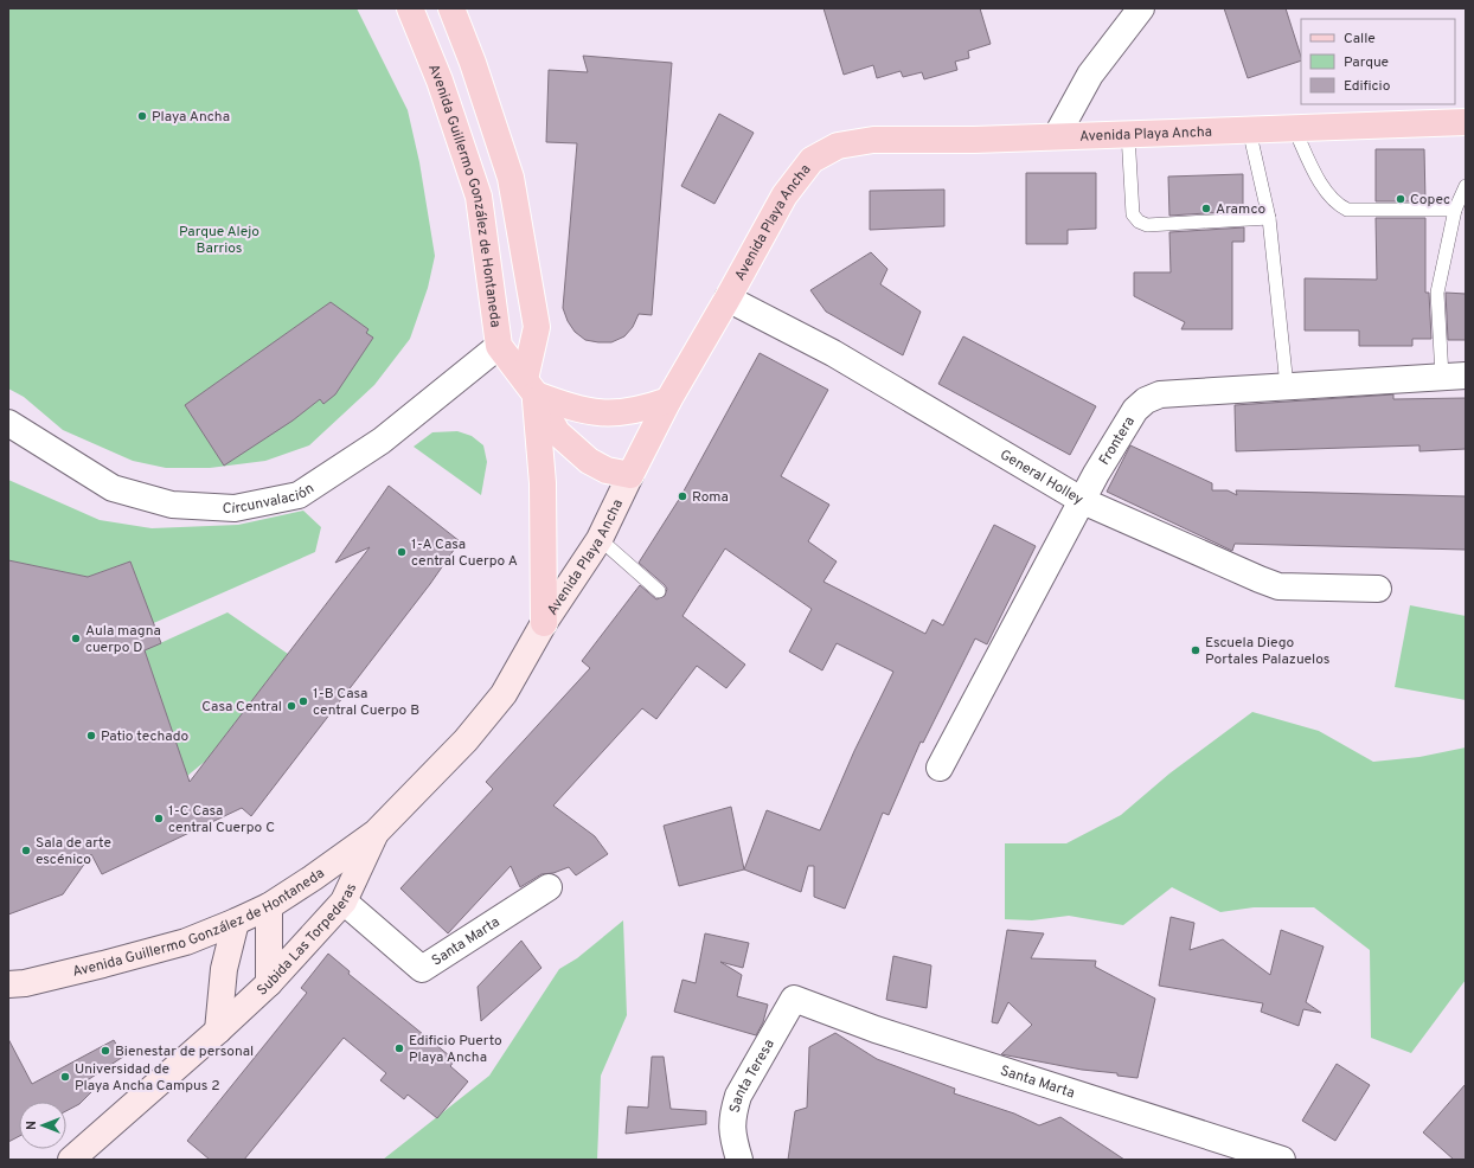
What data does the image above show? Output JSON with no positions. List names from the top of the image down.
{
  "streets": {
    "main road": ["Avenida Playa Ancha", "Avenida Guillermo González de Hontaneda", "Subida Las Torpederas"],
    "street": [
      "Frontera",
      "General Holley",
      "Circunvalación",
      "Santa Marta",
      "Santa Teresa"
    ]
  },
  "crossings": [
    ["Avenida Playa Ancha", "Avenida Guillermo González de Hontaneda"],
    ["Avenida Playa Ancha", "General Holley"],
    ["Avenida Playa Ancha", "Subida Las Torpederas"],
    ["Avenida Guillermo González de Hontaneda", "Circunvalación"],
    ["Avenida Guillermo González de Hontaneda", "Subida Las Torpederas"],
    ["Frontera", "General Holley"],
    ["Subida Las Torpederas", "Santa Marta"],
    ["Santa Marta", "Santa Teresa"]
  ],
  "parks": ["Parque Alejo Barrios"],
  "places": [
    "Playa Ancha",
    "Copec",
    "Aramco",
    "Roma",
    "1-A Casa central Cuerpo A",
    "Aula magna cuerpo D",
    "Escuela Diego Portales Palazuelos",
    "1-B Casa central Cuerpo B",
    "Casa Central",
    "Patio techado",
    "1-C Casa central Cuerpo C",
    "Sala de arte escénico",
    "Edificio Puerto Playa Ancha",
    "Bienestar de personal",
    "Universidad de Playa Ancha Campus 2"
  ],
  "legend": ["Calle", "Parque", "Edificio"],
  "north": "left"
}
